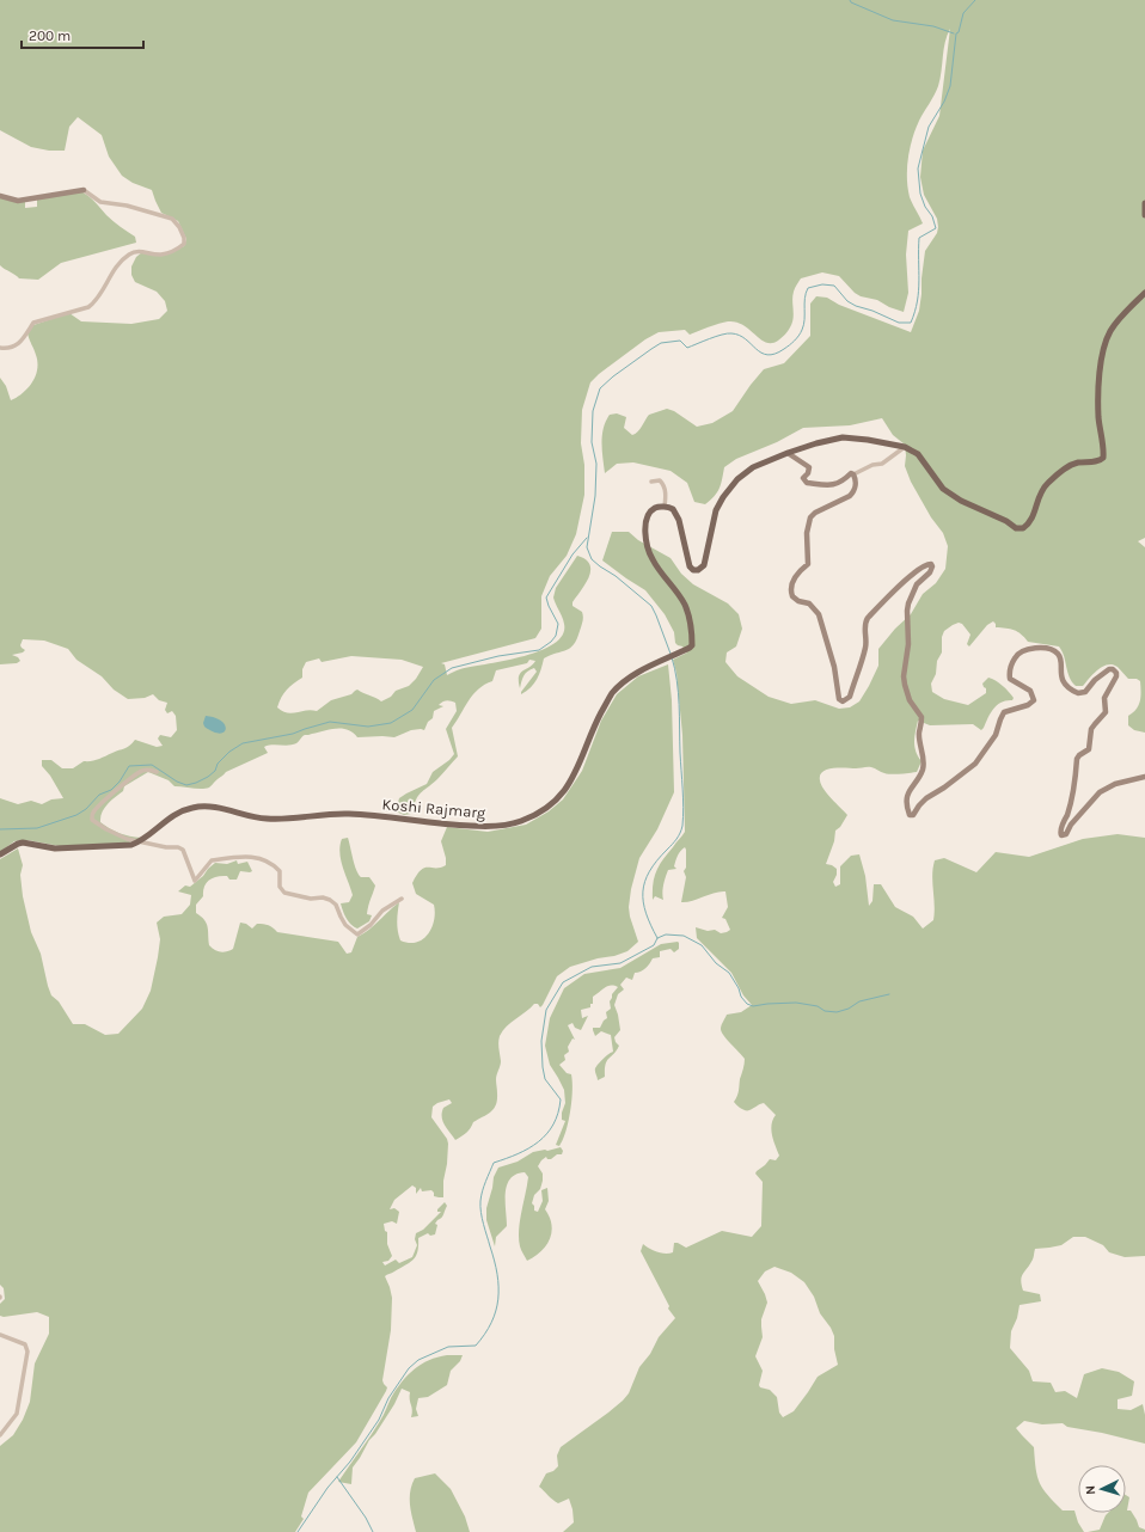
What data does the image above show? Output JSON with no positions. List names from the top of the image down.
{
  "streets": {
    "main road": ["Koshi Rajmarg"]
  },
  "scale_bar": "200 m",
  "north": "left"
}
